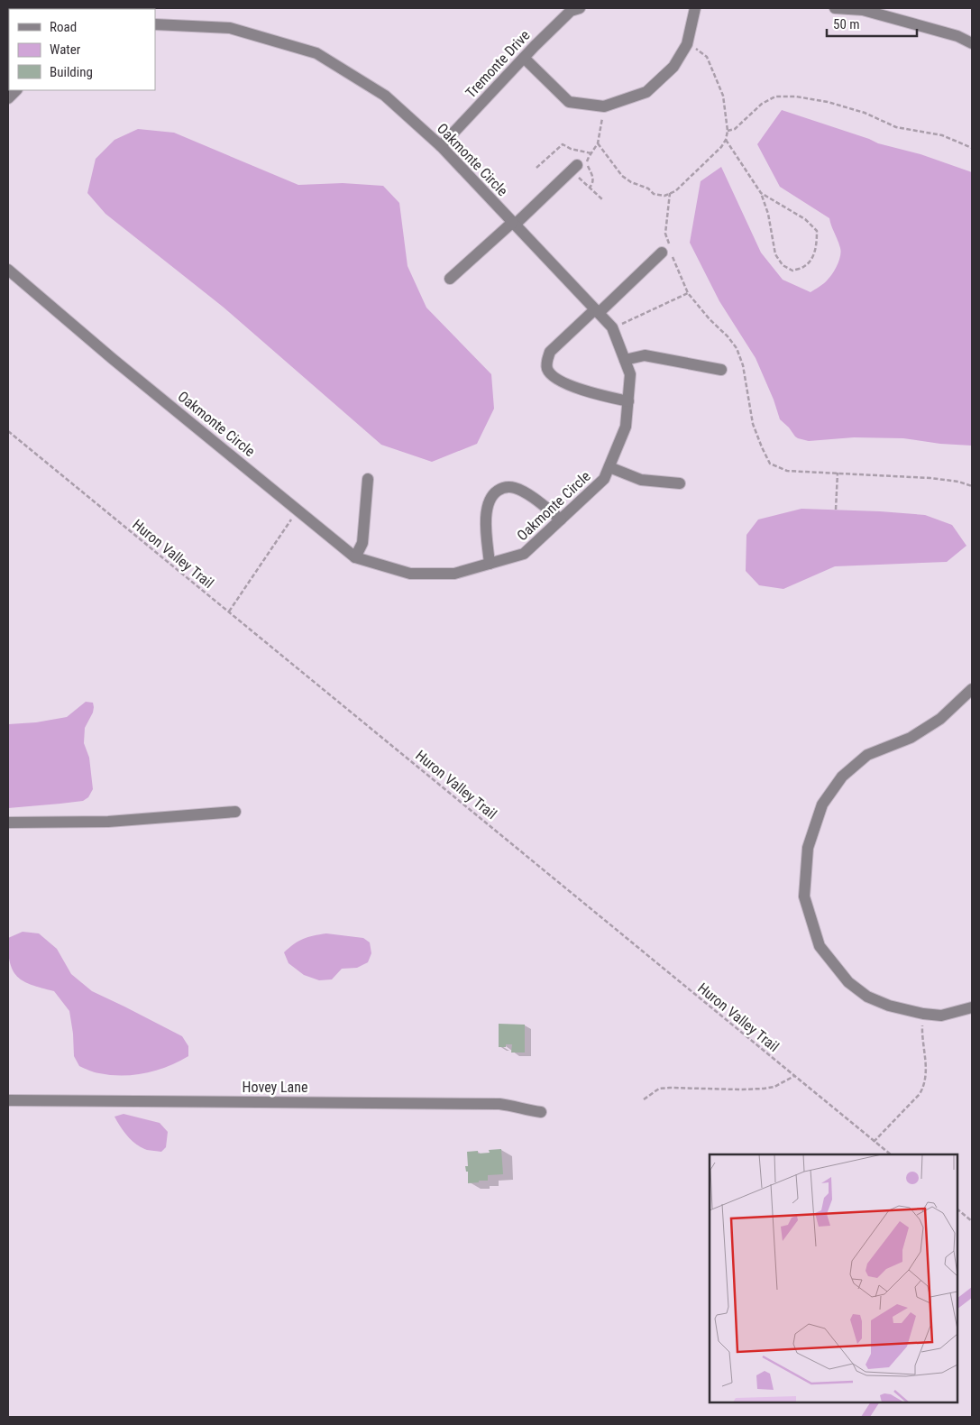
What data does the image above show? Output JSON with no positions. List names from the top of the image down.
{
  "streets": {
    "street": ["Tremonte Drive", "Oakmonte Circle", "Hovey Lane"],
    "path": ["Huron Valley Trail"]
  },
  "crossings": [
    ["Tremonte Drive", "Oakmonte Circle"]
  ],
  "legend": ["Road", "Water", "Building"],
  "scale_bar": "50 m"
}
